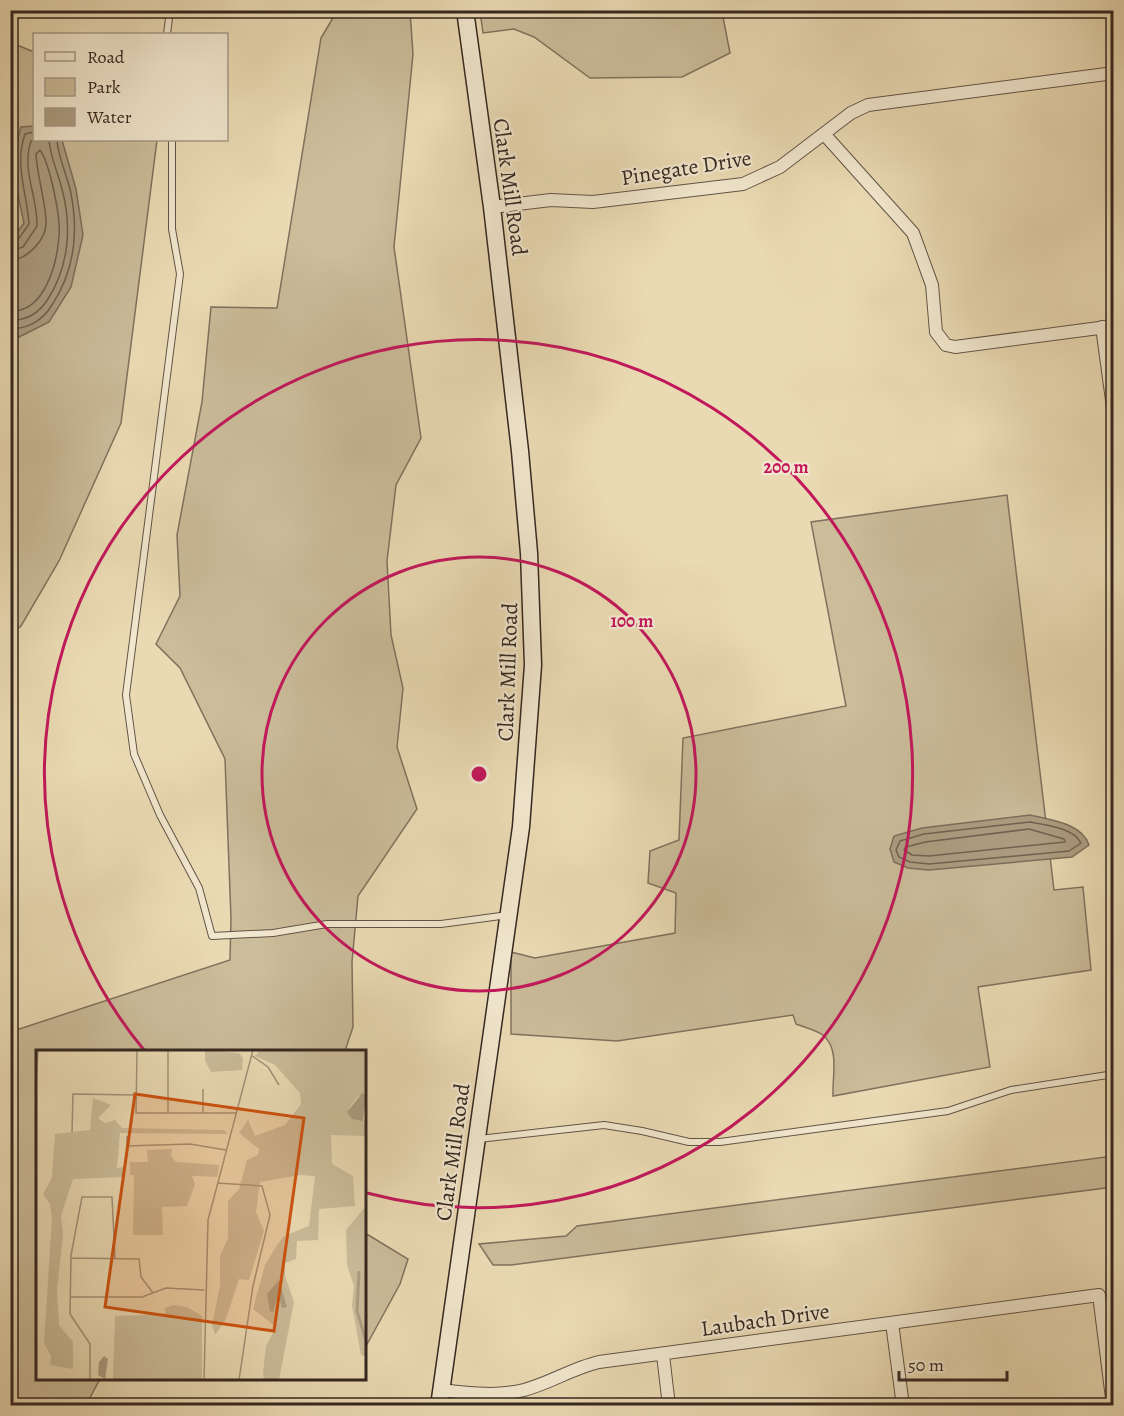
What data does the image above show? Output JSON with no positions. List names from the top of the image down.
{
  "streets": {
    "street": ["Pinegate Drive", "Clark Mill Road", "Laubach Drive"]
  },
  "crossings": [
    ["Pinegate Drive", "Clark Mill Road"],
    ["Clark Mill Road", "Laubach Drive"]
  ],
  "legend": ["Road", "Park", "Water"],
  "scale_bar": "50 m",
  "rings": ["200 m", "100 m"]
}
